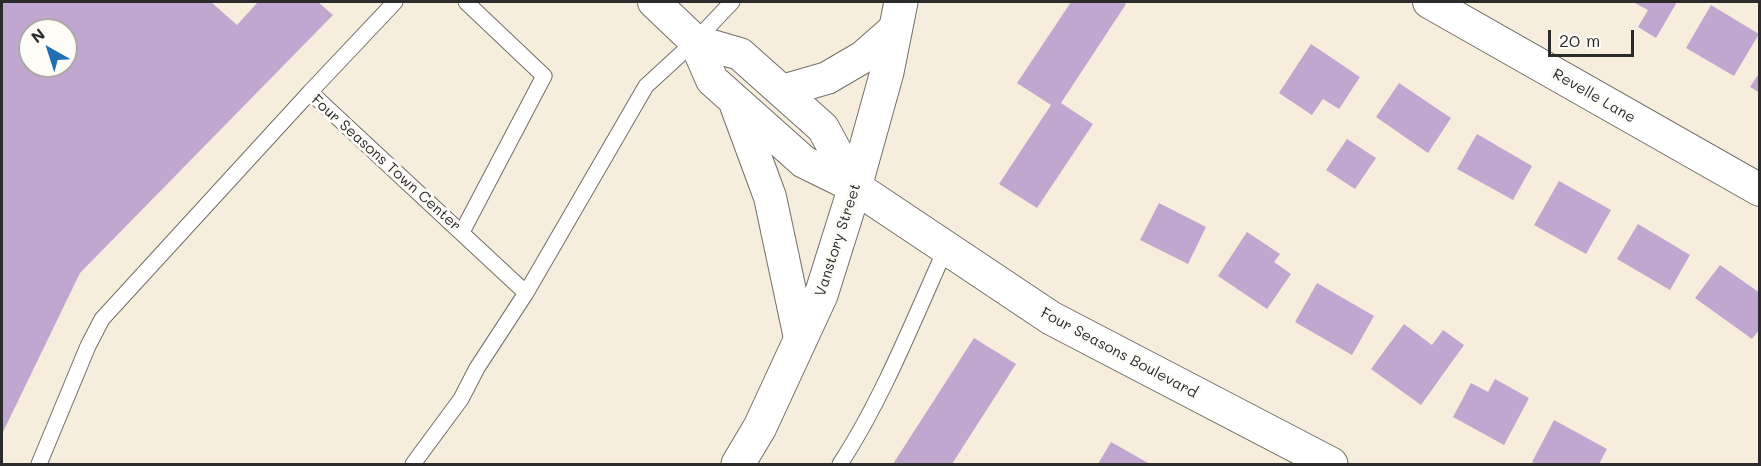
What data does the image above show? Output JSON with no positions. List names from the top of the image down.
{
  "streets": {
    "street": ["Revelle Lane", "Vanstory Street", "Four Seasons Boulevard"],
    "lane": ["Four Seasons Town Center"]
  },
  "crossings": [
    ["Vanstory Street", "Four Seasons Boulevard"]
  ],
  "scale_bar": "20 m",
  "north": "top left"
}
